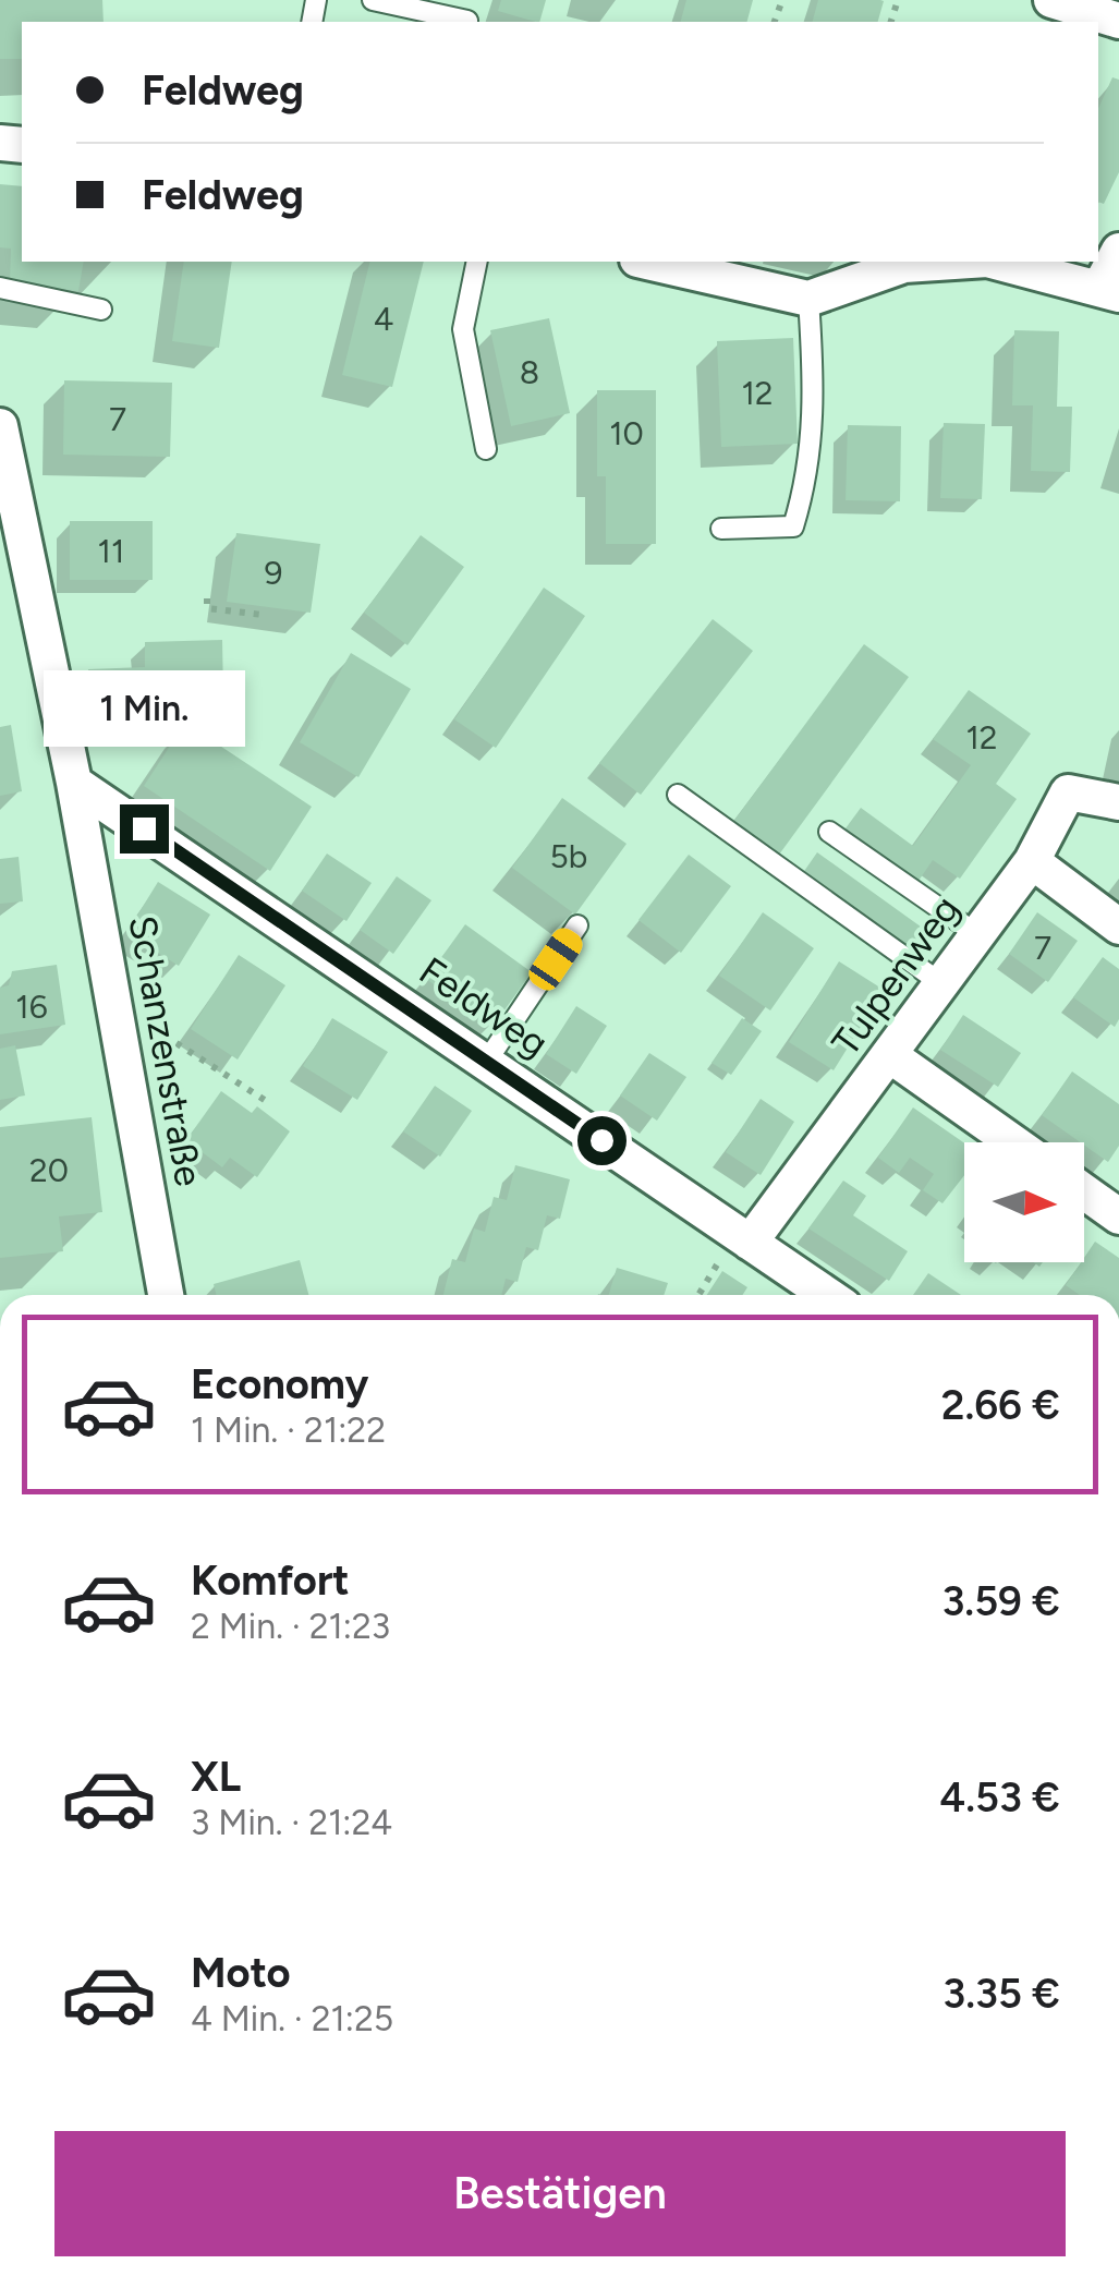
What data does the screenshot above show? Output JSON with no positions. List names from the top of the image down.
{
  "streets": {
    "street": ["Tulpenweg", "Feldweg", "Schanzenstraße"]
  },
  "crossings": [
    ["Tulpenweg", "Feldweg"],
    ["Feldweg", "Schanzenstraße"]
  ],
  "house_numbers": [
    "4",
    "8",
    "12",
    "7",
    "10",
    "11",
    "9",
    "12",
    "5b",
    "7",
    "16",
    "20"
  ],
  "north": "right",
  "page": {
    "banner": ["Feldweg", "Feldweg"],
    "bubble": "1 Min.",
    "list": [
      {
        "name": "Economy",
        "note": "1 Min. · 21:22",
        "value": "2.66 €"
      },
      {
        "name": "Komfort",
        "note": "2 Min. · 21:23",
        "value": "3.59 €"
      },
      {
        "name": "XL",
        "note": "3 Min. · 21:24",
        "value": "4.53 €"
      },
      {
        "name": "Moto",
        "note": "4 Min. · 21:25",
        "value": "3.35 €"
      }
    ],
    "buttons": "Bestätigen"
  }
}
